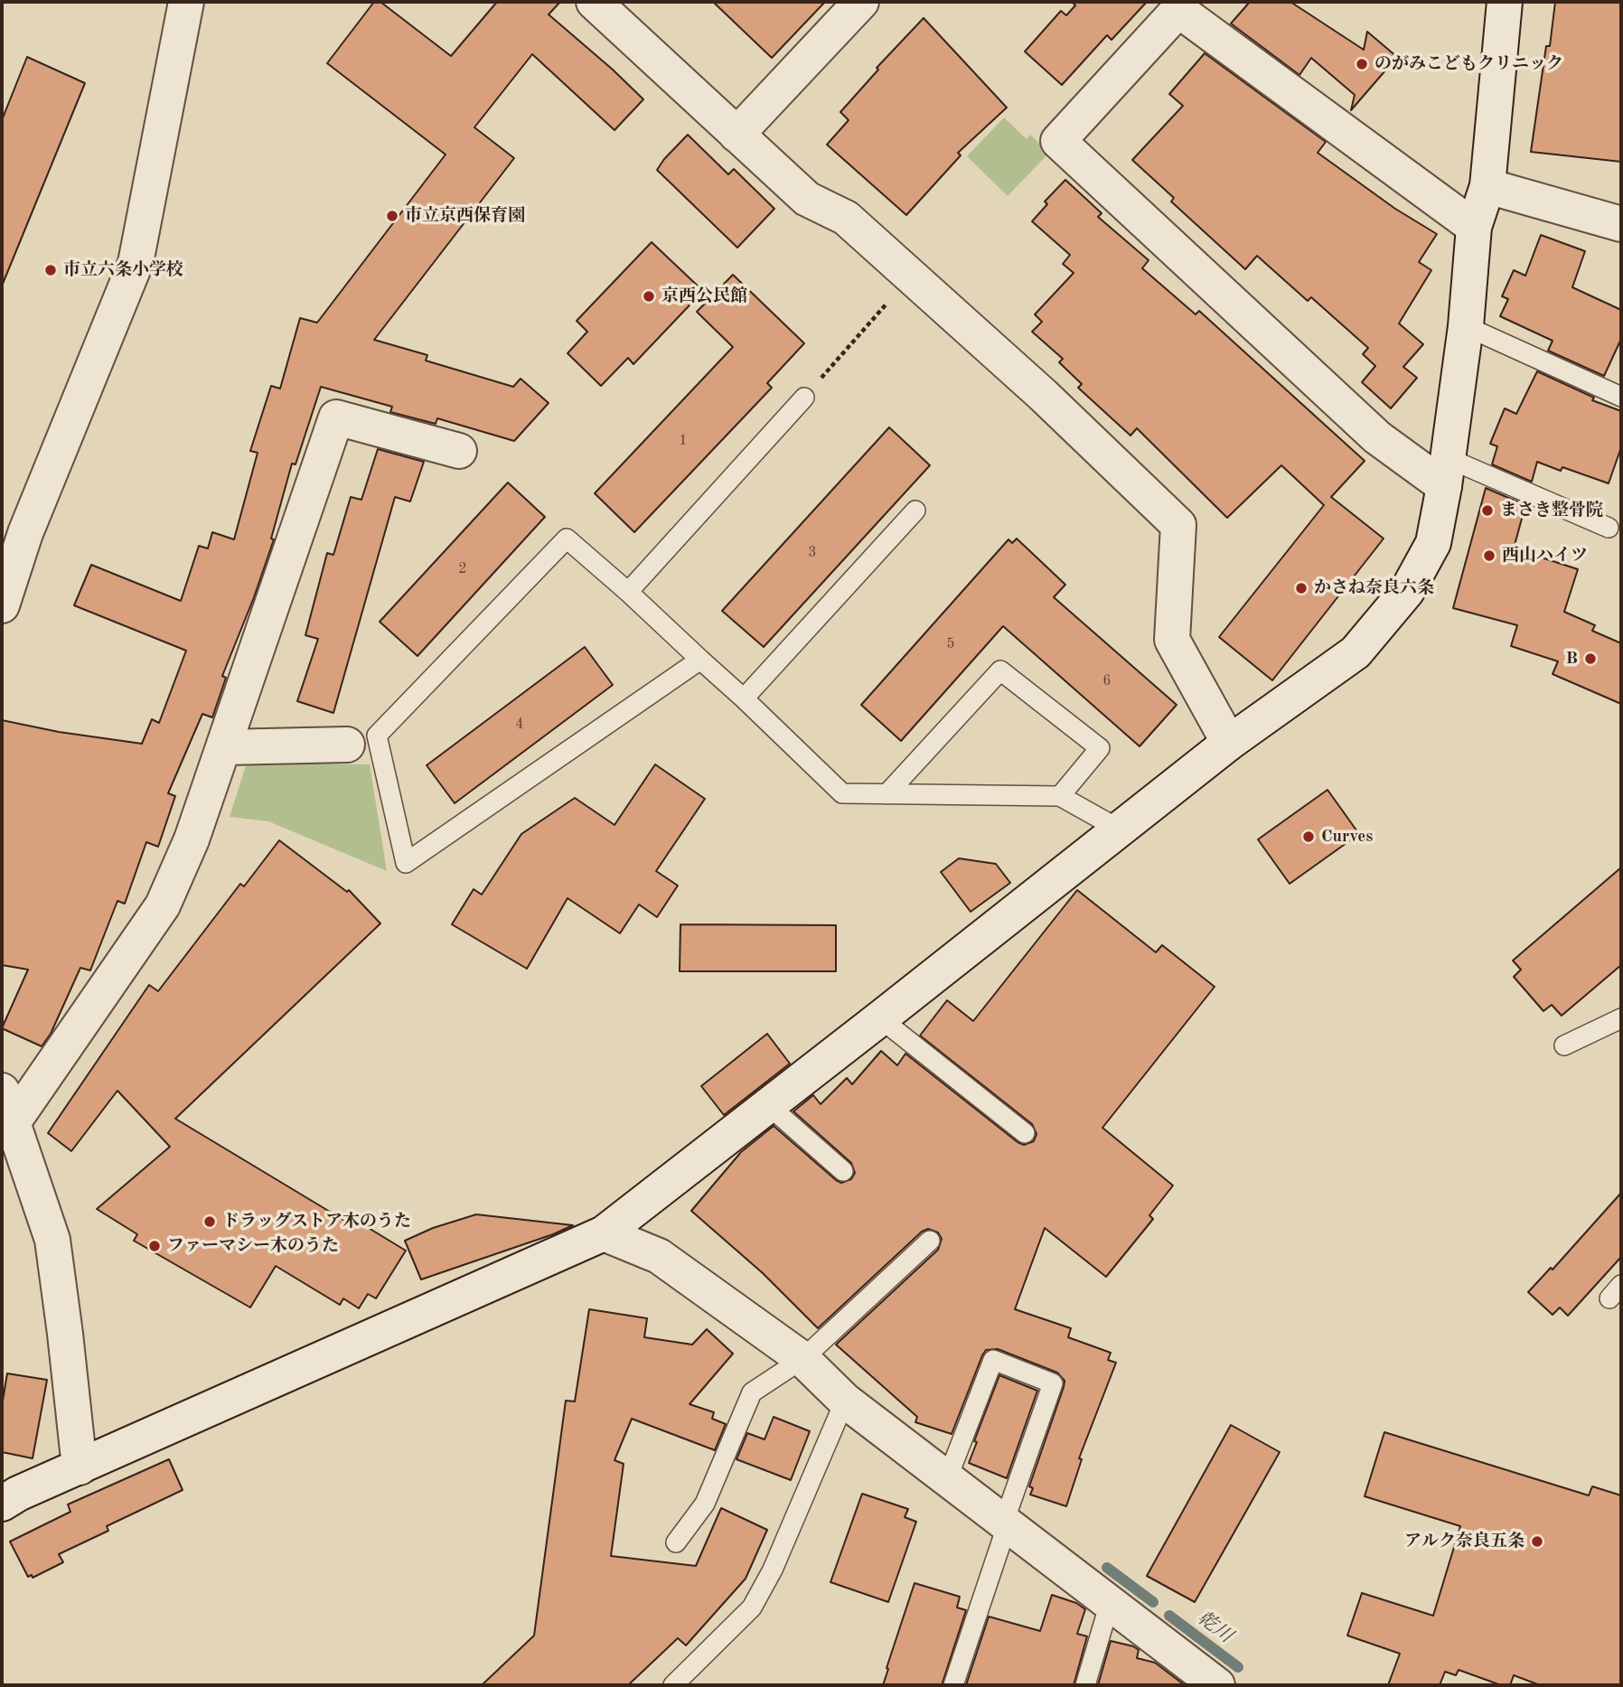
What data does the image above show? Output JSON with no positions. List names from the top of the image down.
{
  "water": ["乾川"],
  "places": [
    "のがみこどもクリニック",
    "市立京西保育園",
    "市立六条小学校",
    "京西公民館",
    "まさき整骨院",
    "西山ハイツ",
    "かさね奈良六条",
    "B",
    "Curves",
    "ドラッグストア木のうた",
    "ファーマシー木のうた",
    "アルク奈良五条"
  ],
  "house_numbers": [
    "1",
    "3",
    "2",
    "5",
    "6",
    "4"
  ]
}
